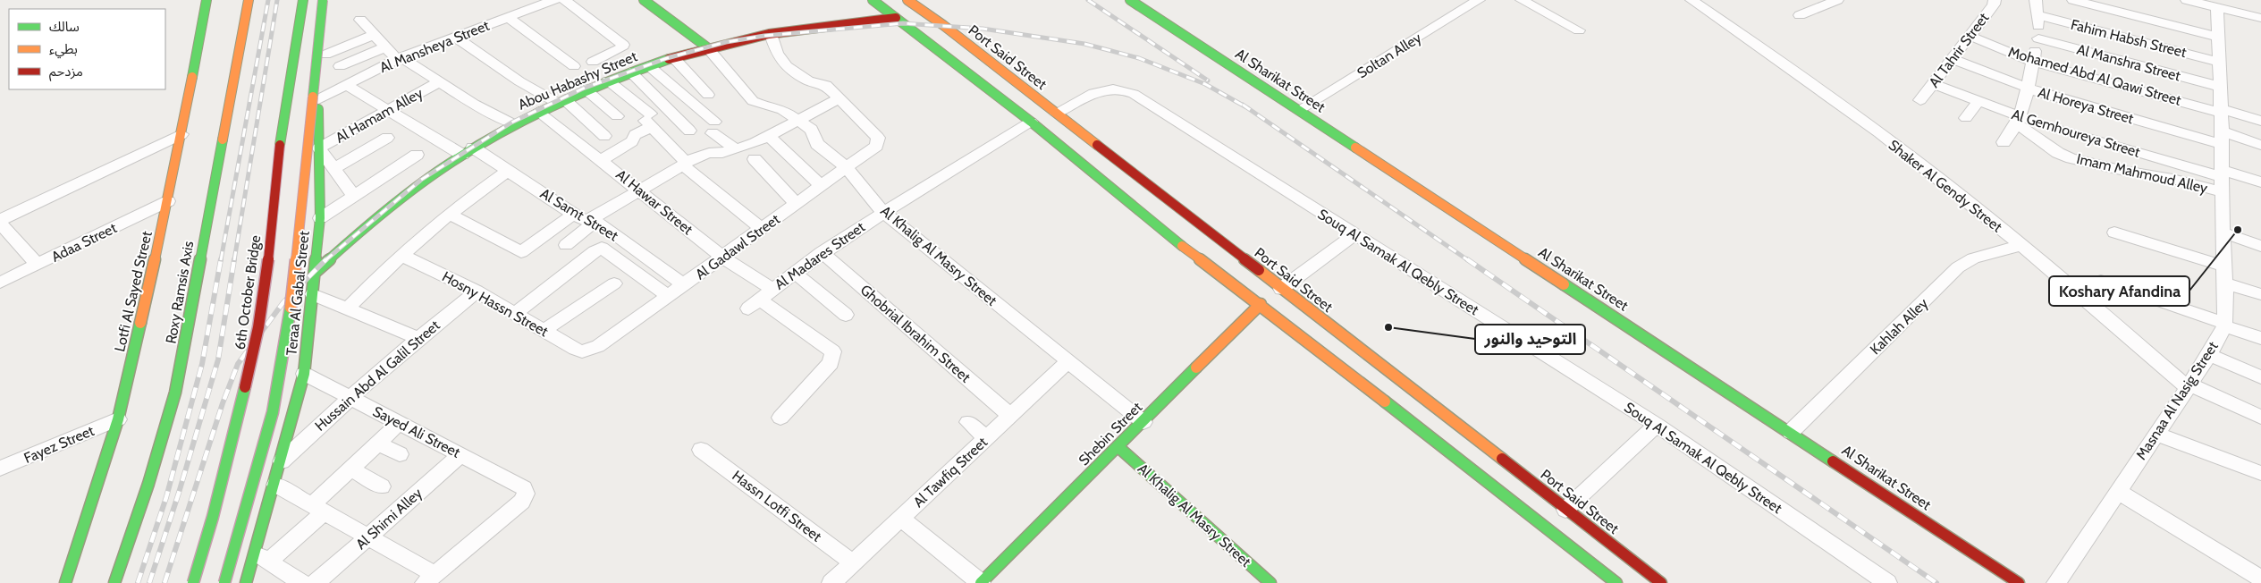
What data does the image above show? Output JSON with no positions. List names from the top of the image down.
{
  "streets": {
    "main road": [
      "Port Said Street",
      "Abou Habashy Street",
      "Al Sharikat Street",
      "Al Khalig Al Masry Street",
      "Lotfi Al Sayed Street",
      "Roxy Ramsis Axis",
      "6th October Bridge",
      "Teraa Al Gabal Street",
      "Shebin Street"
    ],
    "street": [
      "Fahim Habsh Street",
      "Al Mansheya Street",
      "Al Tahrir Street",
      "Soltan Alley",
      "Al Manshra Street",
      "Mohamed Abd Al Qawi Street",
      "Al Horeya Street",
      "Al Hamam Alley",
      "Al Gemhoureya Street",
      "Imam Mahmoud Alley",
      "Shaker Al Gendy Street",
      "Al Hawar Street",
      "Al Samt Street",
      "Adaa Street",
      "Al Gadawl Street",
      "Al Madares Street",
      "Souq Al Samak Al Qebly Street",
      "Hosny Hassn Street",
      "Kahlah Alley",
      "Ghobrial Ibrahim Street",
      "Hussain Abd Al Galil Street",
      "Masnaa Al Nasig Street",
      "Sayed Ali Street",
      "Fayez Street",
      "Al Tawfiq Street",
      "Hassn Lotfi Street",
      "Al Shimi Alley"
    ]
  },
  "crossings": [
    ["Fahim Habsh Street", "Masnaa Al Nasig Street"],
    ["Al Mansheya Street", "Al Samt Street"],
    ["Al Mansheya Street", "Teraa Al Gabal Street"],
    ["Al Tahrir Street", "Mohamed Abd Al Qawi Street"],
    ["Al Tahrir Street", "Al Horeya Street"],
    ["Al Tahrir Street", "Al Gemhoureya Street"],
    ["Soltan Alley", "Al Sharikat Street"],
    ["Port Said Street", "Souq Al Samak Al Qebly Street"],
    ["Al Manshra Street", "Masnaa Al Nasig Street"],
    ["Mohamed Abd Al Qawi Street", "Masnaa Al Nasig Street"],
    ["Abou Habashy Street", "Al Hawar Street"],
    ["Abou Habashy Street", "Al Samt Street"],
    ["Abou Habashy Street", "Al Khalig Al Masry Street"],
    ["Abou Habashy Street", "Teraa Al Gabal Street"],
    ["Al Sharikat Street", "Kahlah Alley"],
    ["Al Horeya Street", "Masnaa Al Nasig Street"],
    ["Al Hamam Alley", "Al Samt Street"],
    ["Al Hamam Alley", "Teraa Al Gabal Street"],
    ["Al Gemhoureya Street", "Imam Mahmoud Alley"],
    ["Al Gemhoureya Street", "Masnaa Al Nasig Street"],
    ["Imam Mahmoud Alley", "Masnaa Al Nasig Street"],
    ["Shaker Al Gendy Street", "Kahlah Alley"],
    ["Shaker Al Gendy Street", "Masnaa Al Nasig Street"],
    ["Al Hawar Street", "Al Gadawl Street"],
    ["Al Hawar Street", "Al Madares Street"],
    ["Al Samt Street", "Al Gadawl Street"],
    ["Al Samt Street", "Teraa Al Gabal Street"],
    ["Adaa Street", "Lotfi Al Sayed Street"],
    ["Al Gadawl Street", "Al Khalig Al Masry Street"],
    ["Al Gadawl Street", "Hosny Hassn Street"],
    ["Al Madares Street", "Al Khalig Al Masry Street"],
    ["Al Madares Street", "Ghobrial Ibrahim Street"],
    ["Al Khalig Al Masry Street", "Shebin Street"],
    ["Al Khalig Al Masry Street", "Al Tawfiq Street"],
    ["Lotfi Al Sayed Street", "Fayez Street"],
    ["Teraa Al Gabal Street", "Hussain Abd Al Galil Street"],
    ["Teraa Al Gabal Street", "Sayed Ali Street"],
    ["Hosny Hassn Street", "Hussain Abd Al Galil Street"],
    ["Ghobrial Ibrahim Street", "Al Tawfiq Street"],
    ["Hussain Abd Al Galil Street", "Sayed Ali Street"],
    ["Sayed Ali Street", "Al Shimi Alley"],
    ["Al Tawfiq Street", "Hassn Lotfi Street"]
  ],
  "places": ["Koshary Afandina", "التوحيد والنور"],
  "legend": ["سالك", "بطيء", "مزدحم"]
}
